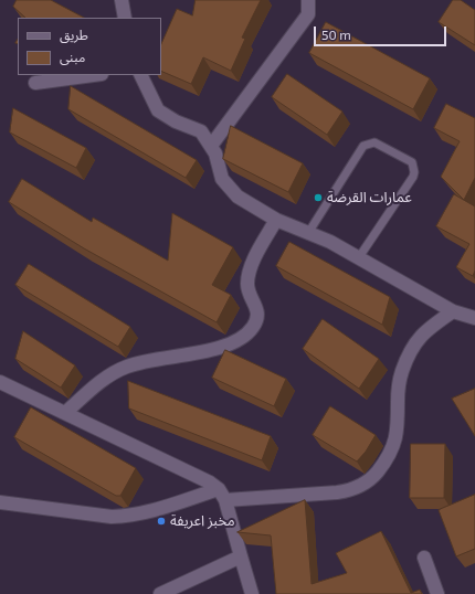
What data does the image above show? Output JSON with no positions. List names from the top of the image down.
{
  "places": ["عمارات القرضة", "مخبز اعريفة"],
  "legend": ["طريق", "مبنى"],
  "scale_bar": "50 m"
}
